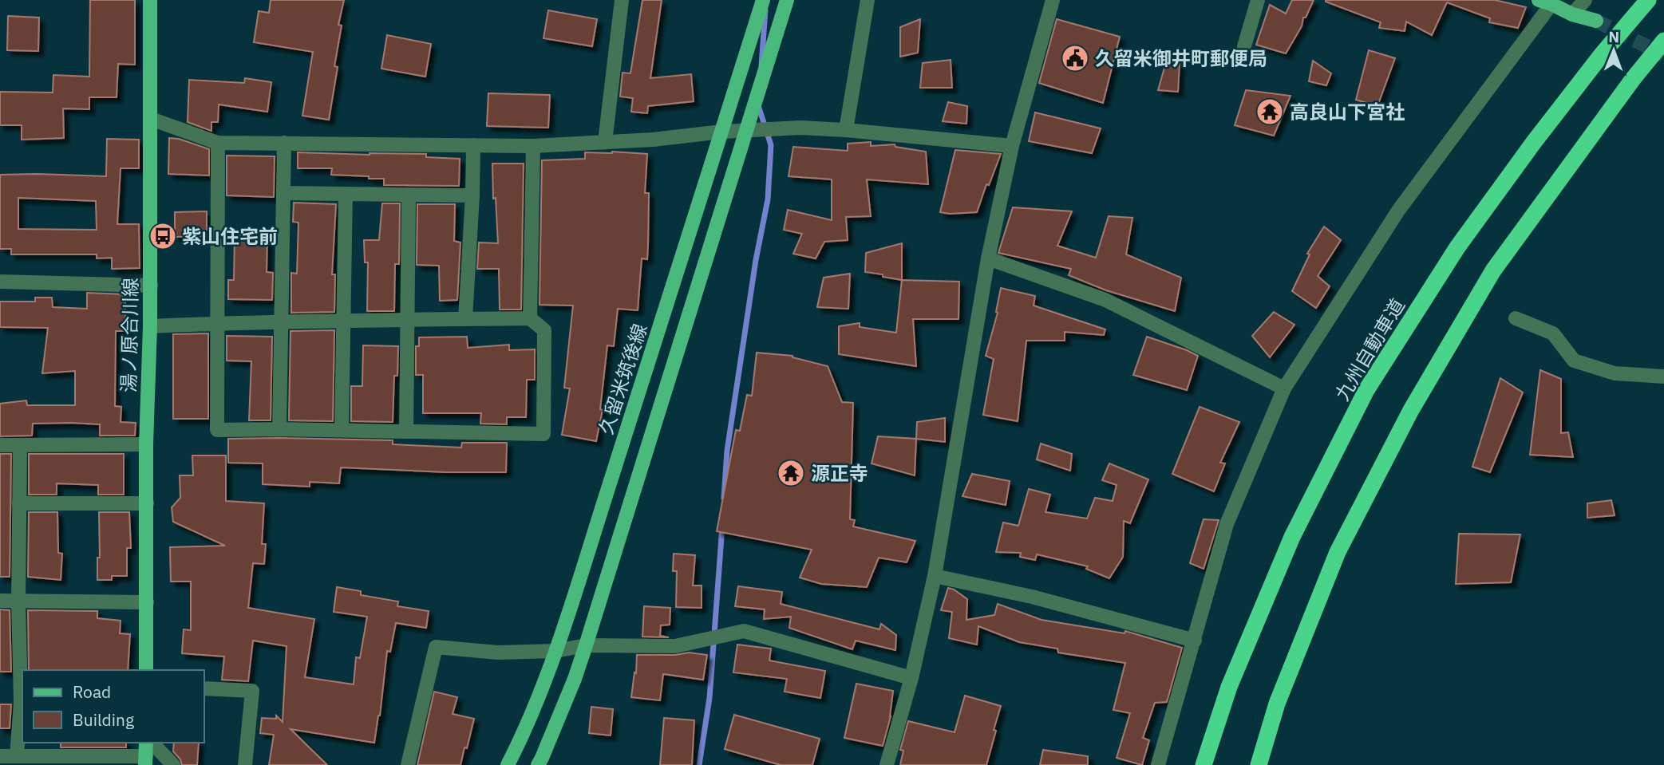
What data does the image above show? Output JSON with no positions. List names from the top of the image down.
{
  "streets": {
    "highway": ["九州自動車道"],
    "main road": ["湯ノ原合川線", "久留米筑後線"]
  },
  "places": {
    "public building": ["久留米御井町郵便局"],
    "temple": ["高良山下宮社", "源正寺"],
    "bus stop": ["紫山住宅前"]
  },
  "legend": ["Road", "Building"],
  "north": "top"
}
